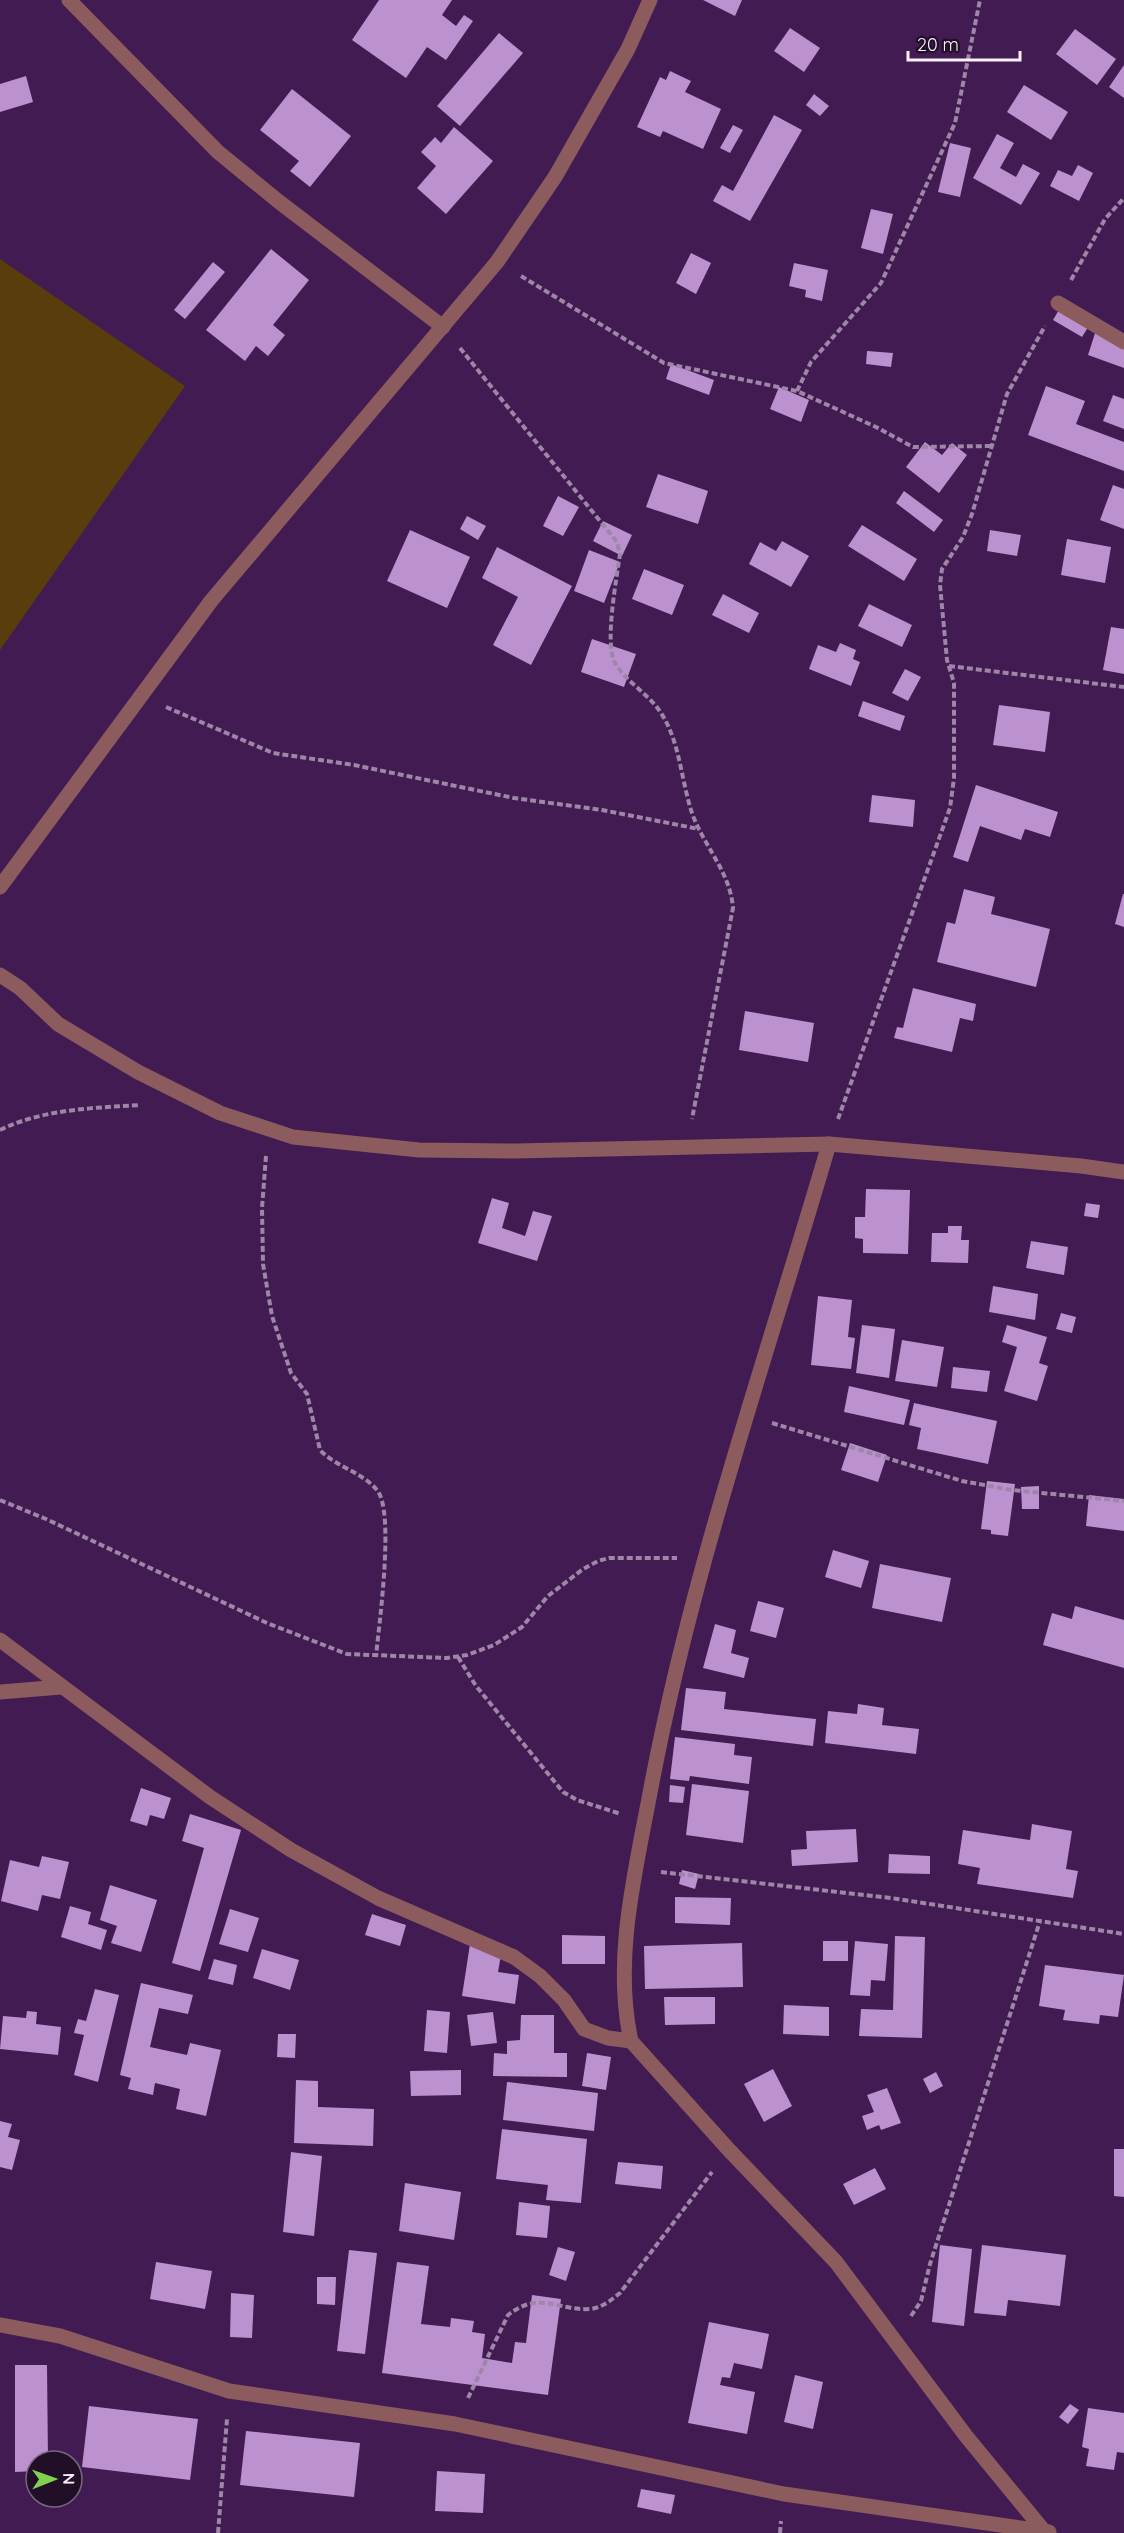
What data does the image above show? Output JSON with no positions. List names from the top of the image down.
{
  "scale_bar": "20 m",
  "north": "right"
}
